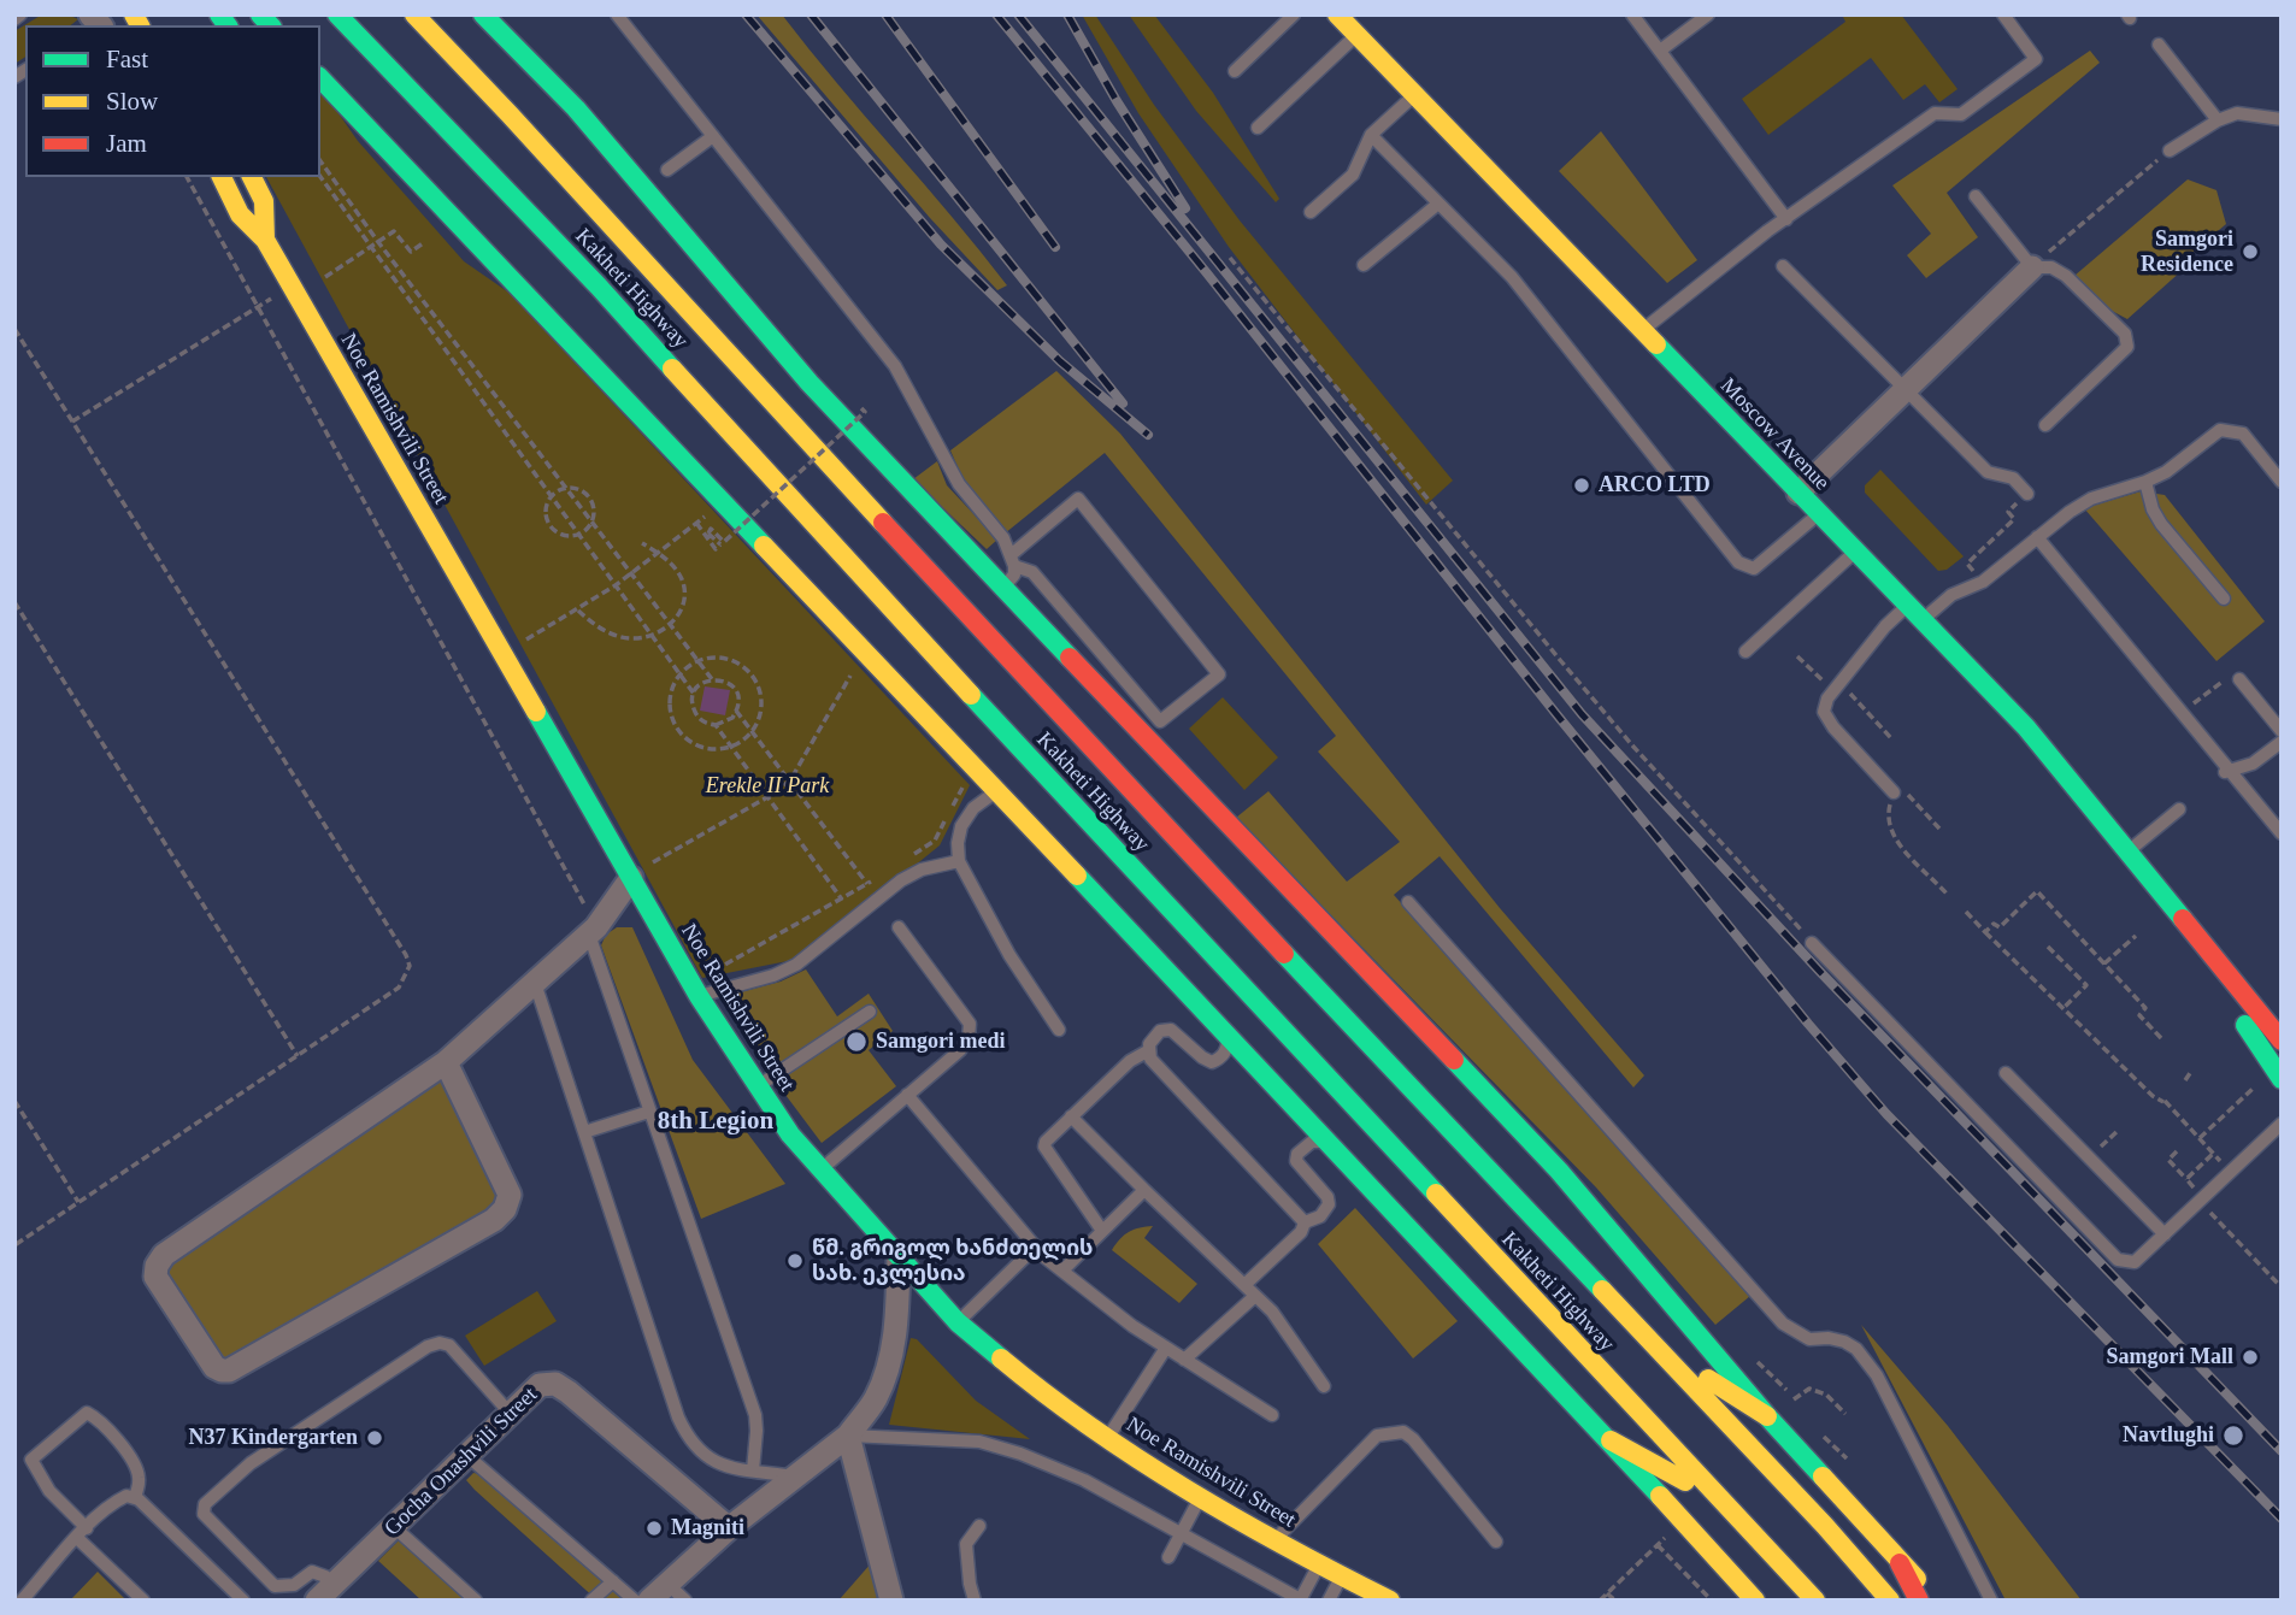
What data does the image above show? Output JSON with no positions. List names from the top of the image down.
{
  "streets": {
    "main road": ["Kakheti Highway", "Noe Ramishvili Street", "Moscow Avenue"],
    "street": ["Gocha Onashvili Street"]
  },
  "districts": ["8th Legion"],
  "parks": ["Erekle II Park"],
  "places": [
    "Samgori Residence",
    "ARCO LTD",
    "Samgori medi",
    "წმ. გრიგოლ ხანძთელის სახ. ეკლესია",
    "Samgori Mall",
    "Navtlughi",
    "N37 Kindergarten",
    "Magniti"
  ],
  "legend": ["Fast", "Slow", "Jam"]
}
